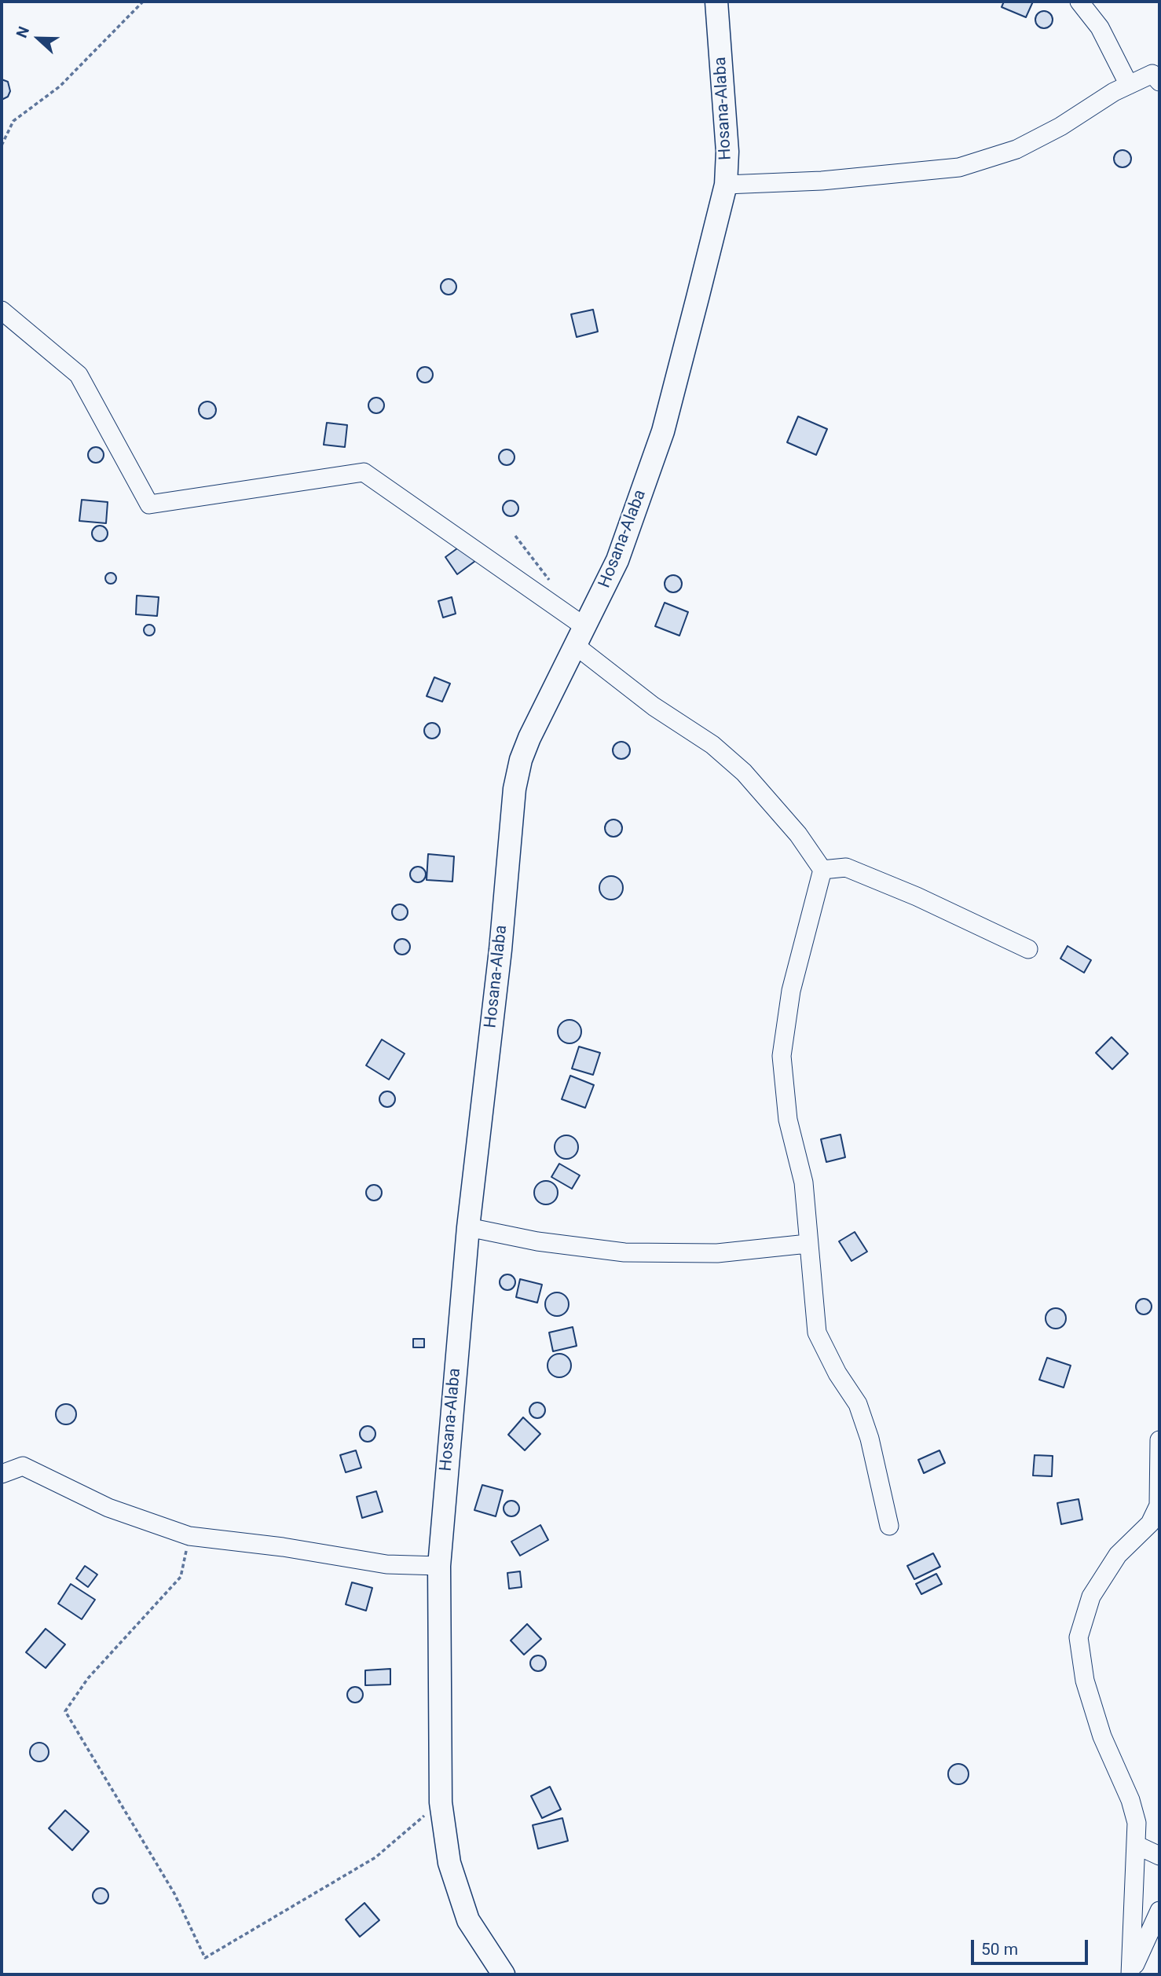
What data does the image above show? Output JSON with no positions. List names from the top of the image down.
{
  "streets": {
    "main road": ["Hosana-Alaba"]
  },
  "scale_bar": "50 m",
  "north": "left"
}
